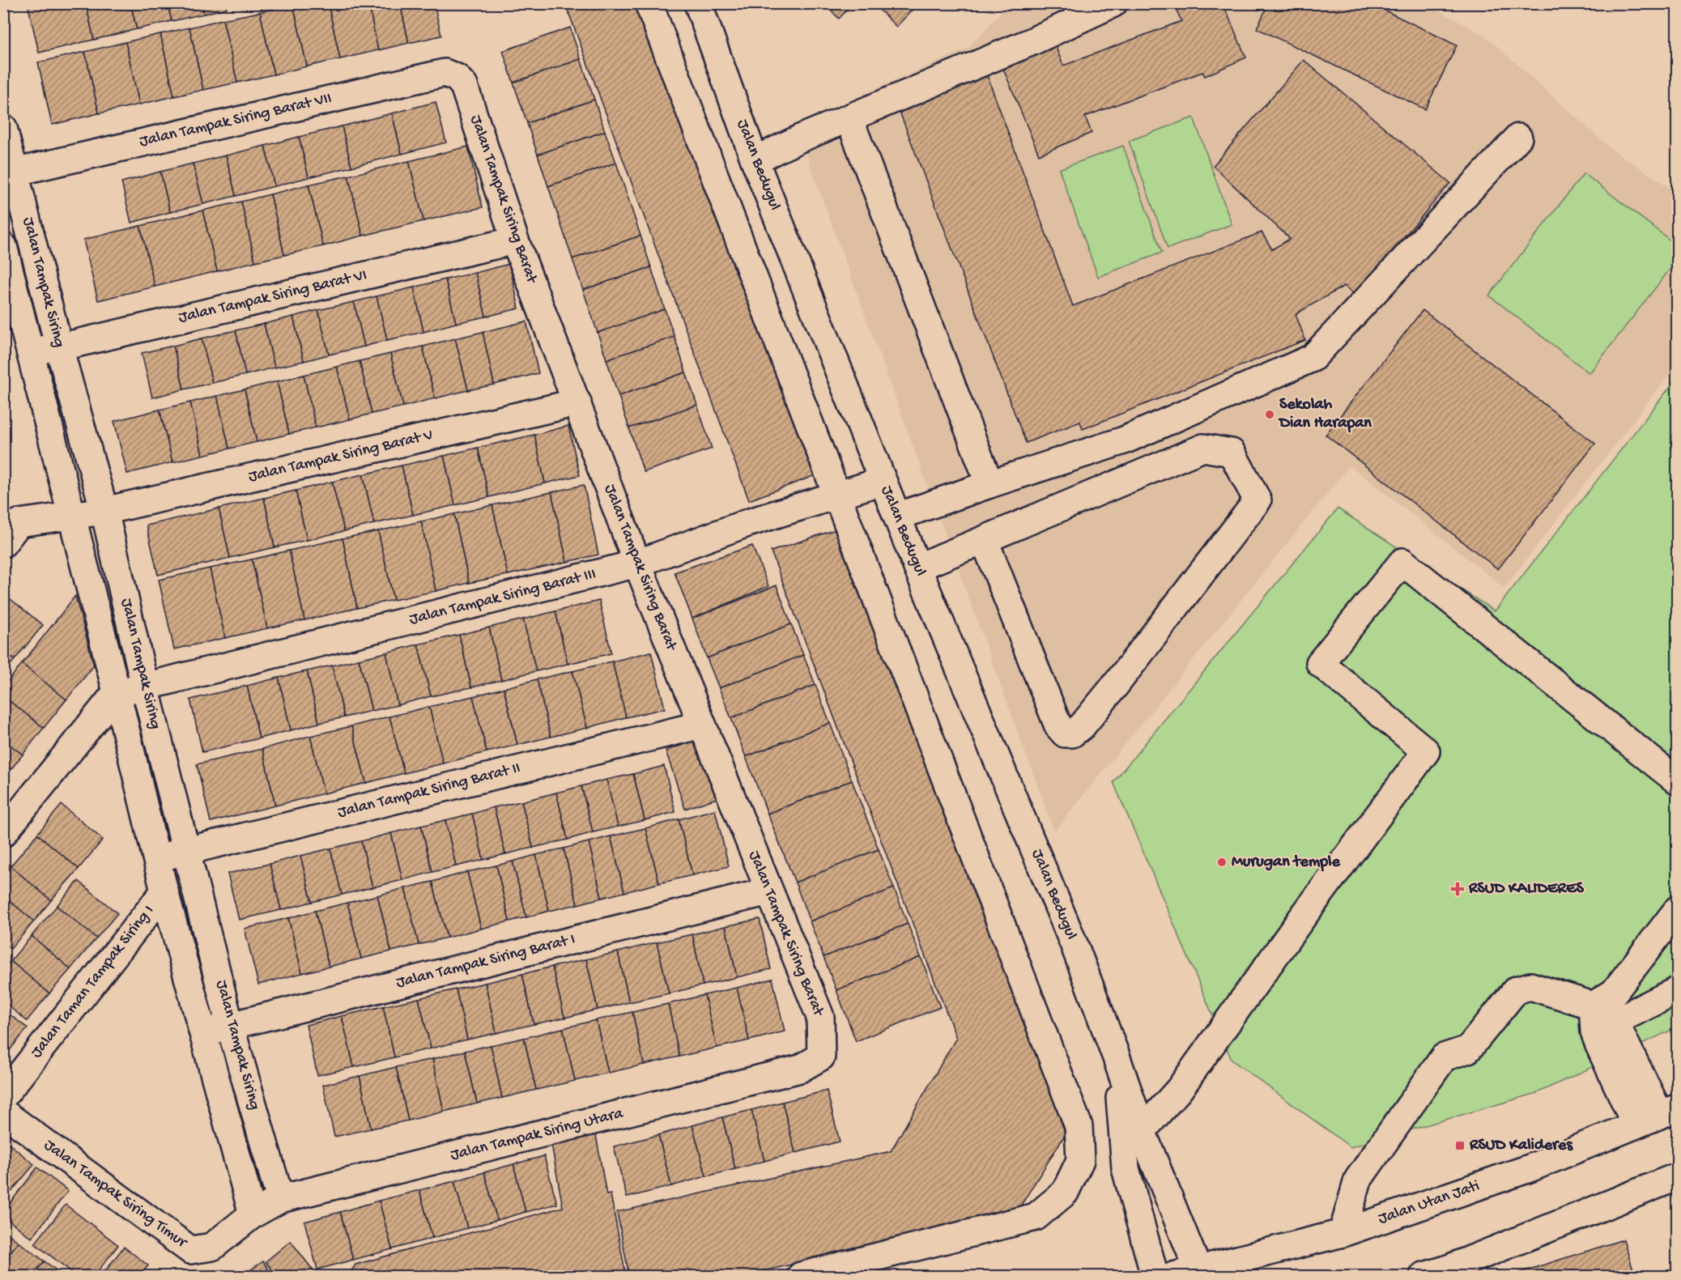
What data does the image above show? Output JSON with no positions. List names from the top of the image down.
{
  "streets": {
    "street": [
      "Jalan Tampak Siring Barat VII",
      "Jalan Bedugul",
      "Jalan Tampak Siring Barat",
      "Jalan Tampak Siring",
      "Jalan Tampak Siring Barat VI",
      "Jalan Tampak Siring Barat V",
      "Jalan Tampak Siring Barat III",
      "Jalan Tampak Siring Barat II",
      "Jalan Tampak Siring Barat I",
      "Jalan Taman Tampak Siring I",
      "Jalan Tampak Siring Utara",
      "Jalan Tampak Siring Timur",
      "Jalan Utan Jati"
    ]
  },
  "crossings": [
    ["Jalan Tampak Siring Barat VII", "Jalan Tampak Siring Barat"],
    ["Jalan Tampak Siring Barat VII", "Jalan Tampak Siring"],
    ["Jalan Bedugul", "Jalan Tampak Siring Barat III"],
    ["Jalan Bedugul", "Jalan Utan Jati"],
    ["Jalan Tampak Siring Barat", "Jalan Tampak Siring Barat VI"],
    ["Jalan Tampak Siring Barat", "Jalan Tampak Siring Barat V"],
    ["Jalan Tampak Siring Barat", "Jalan Tampak Siring Barat III"],
    ["Jalan Tampak Siring Barat", "Jalan Tampak Siring Barat II"],
    ["Jalan Tampak Siring Barat", "Jalan Tampak Siring Barat I"],
    ["Jalan Tampak Siring Barat", "Jalan Tampak Siring Utara"],
    ["Jalan Tampak Siring", "Jalan Tampak Siring Barat VI"],
    ["Jalan Tampak Siring", "Jalan Tampak Siring Barat V"],
    ["Jalan Tampak Siring", "Jalan Tampak Siring Barat III"],
    ["Jalan Tampak Siring", "Jalan Tampak Siring Barat II"],
    ["Jalan Tampak Siring", "Jalan Tampak Siring Barat I"],
    ["Jalan Tampak Siring", "Jalan Taman Tampak Siring I"],
    ["Jalan Tampak Siring", "Jalan Tampak Siring Utara"],
    ["Jalan Tampak Siring", "Jalan Tampak Siring Timur"],
    ["Jalan Tampak Siring Utara", "Jalan Tampak Siring Timur"]
  ],
  "places": {
    "other": ["Sekolah Dian Harapan", "Murugan temple"],
    "health": ["RSUD KALIDERES"],
    "transit": ["RSUD Kalideres"]
  }
}
